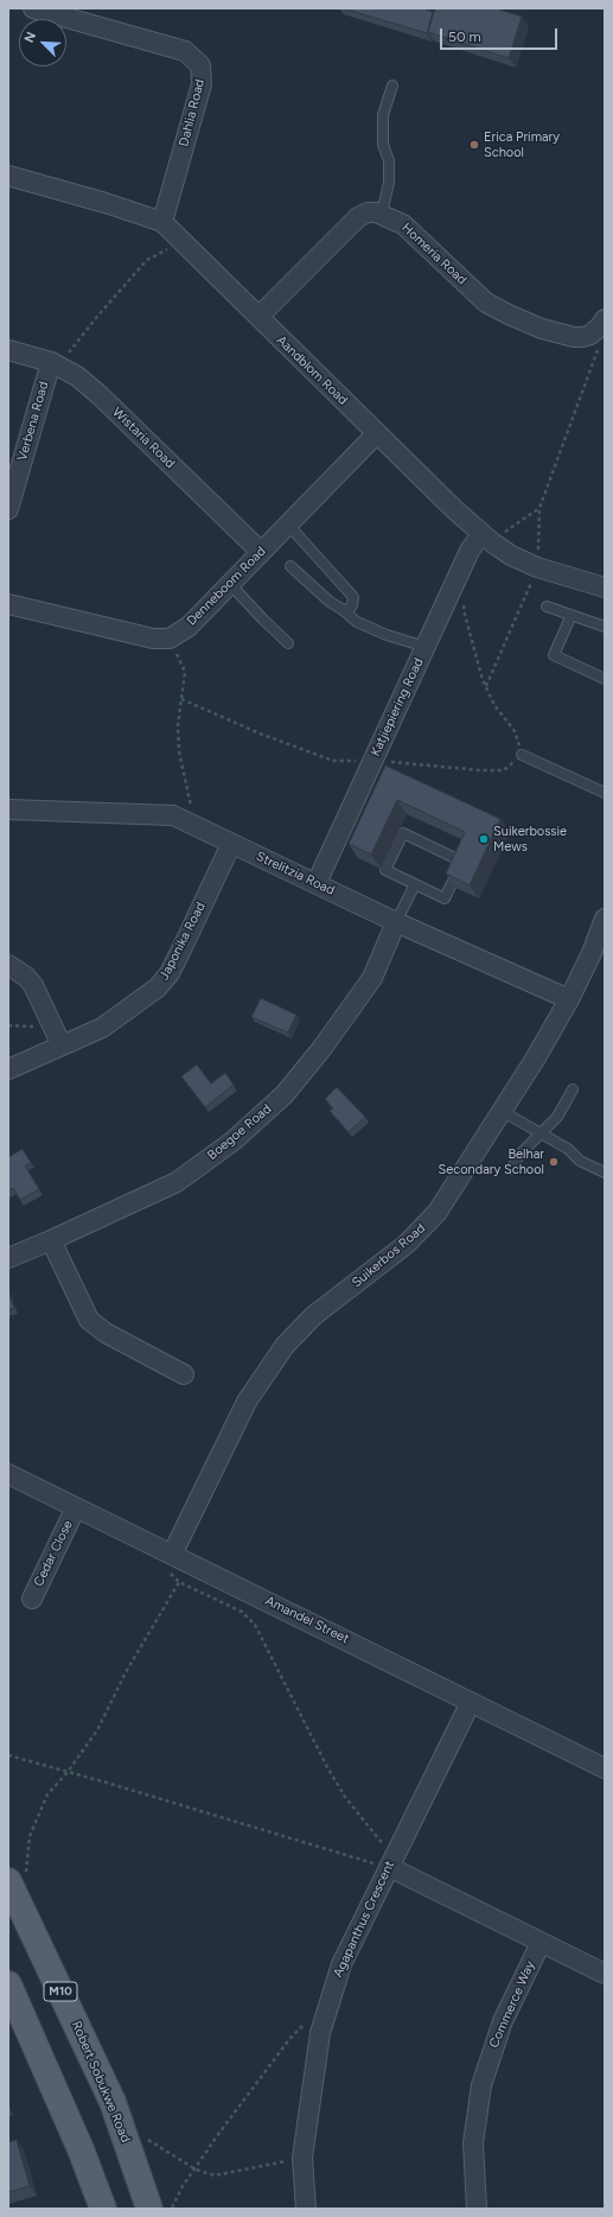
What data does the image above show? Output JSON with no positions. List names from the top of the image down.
{
  "streets": {
    "main road": ["M10", "Robert Sobukwe Road"],
    "street": [
      "Dahlia Road",
      "Homeria Road",
      "Aandblom Road",
      "Verbena Road",
      "Wistaria Road",
      "Denneboom Road",
      "Katjiepiering Road",
      "Strelitzia Road",
      "Japonika Road",
      "Boegoe Road",
      "Suikerbos Road",
      "Cedar Close",
      "Amandel Street",
      "Agapanthus Crescent",
      "Commerce Way"
    ]
  },
  "crossings": [
    ["Dahlia Road", "Aandblom Road"],
    ["Aandblom Road", "Denneboom Road"],
    ["Aandblom Road", "Katjiepiering Road"],
    ["Verbena Road", "Wistaria Road"],
    ["Wistaria Road", "Denneboom Road"],
    ["Katjiepiering Road", "Strelitzia Road"],
    ["Strelitzia Road", "Japonika Road"],
    ["Strelitzia Road", "Boegoe Road"],
    ["Strelitzia Road", "Suikerbos Road"],
    ["Suikerbos Road", "Amandel Street"],
    ["Cedar Close", "Amandel Street"],
    ["Amandel Street", "Agapanthus Crescent"]
  ],
  "places": ["Erica Primary School", "Suikerbossie Mews", "Belhar Secondary School"],
  "scale_bar": "50 m",
  "north": "top left"
}
